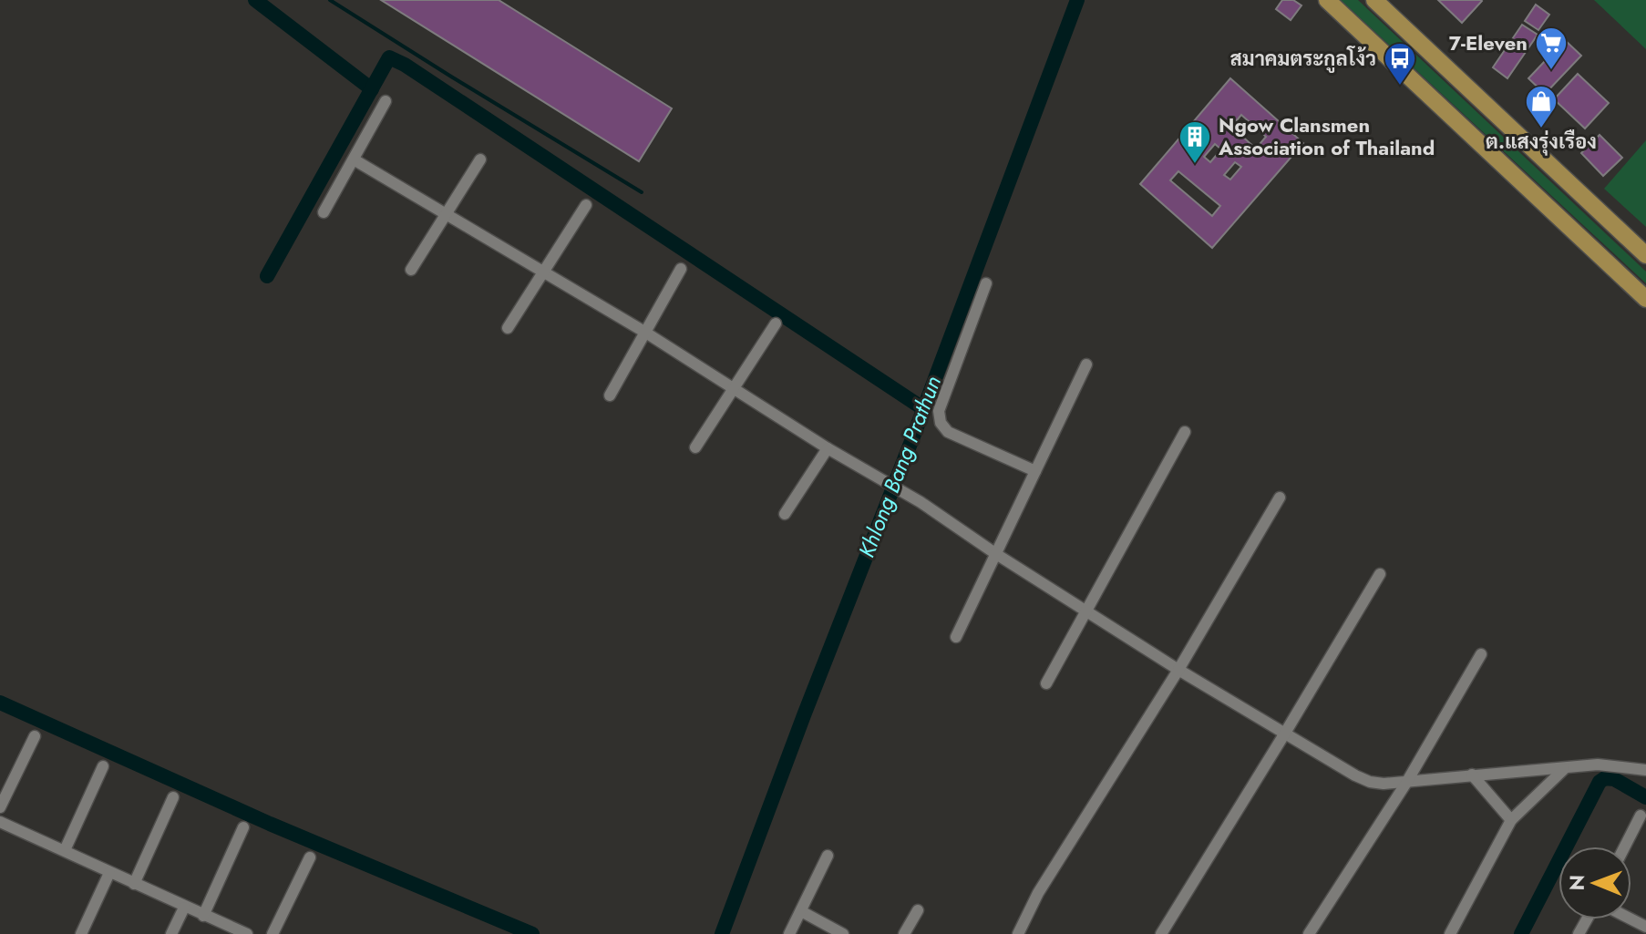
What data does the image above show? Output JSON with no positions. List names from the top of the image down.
{
  "water": ["Khlong Bang Prathun"],
  "places": {
    "supermarket": ["7-Eleven"],
    "bus stop": ["สมาคมตระกูลโง้ว"],
    "shop": ["ต.แสงรุ่งเรือง"],
    "building": ["Ngow Clansmen Association of Thailand"]
  },
  "north": "left"
}
